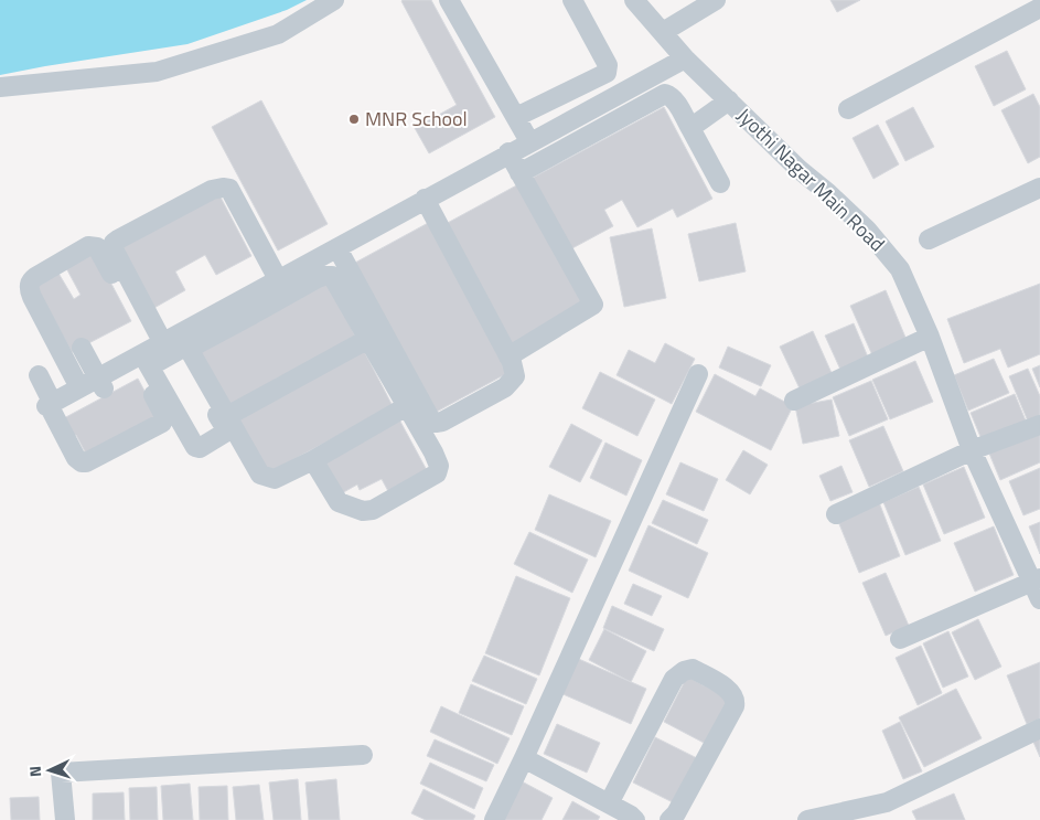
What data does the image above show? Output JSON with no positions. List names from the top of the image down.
{
  "streets": {
    "street": ["Jyothi Nagar Main Road"]
  },
  "places": ["MNR School"],
  "north": "left"
}
